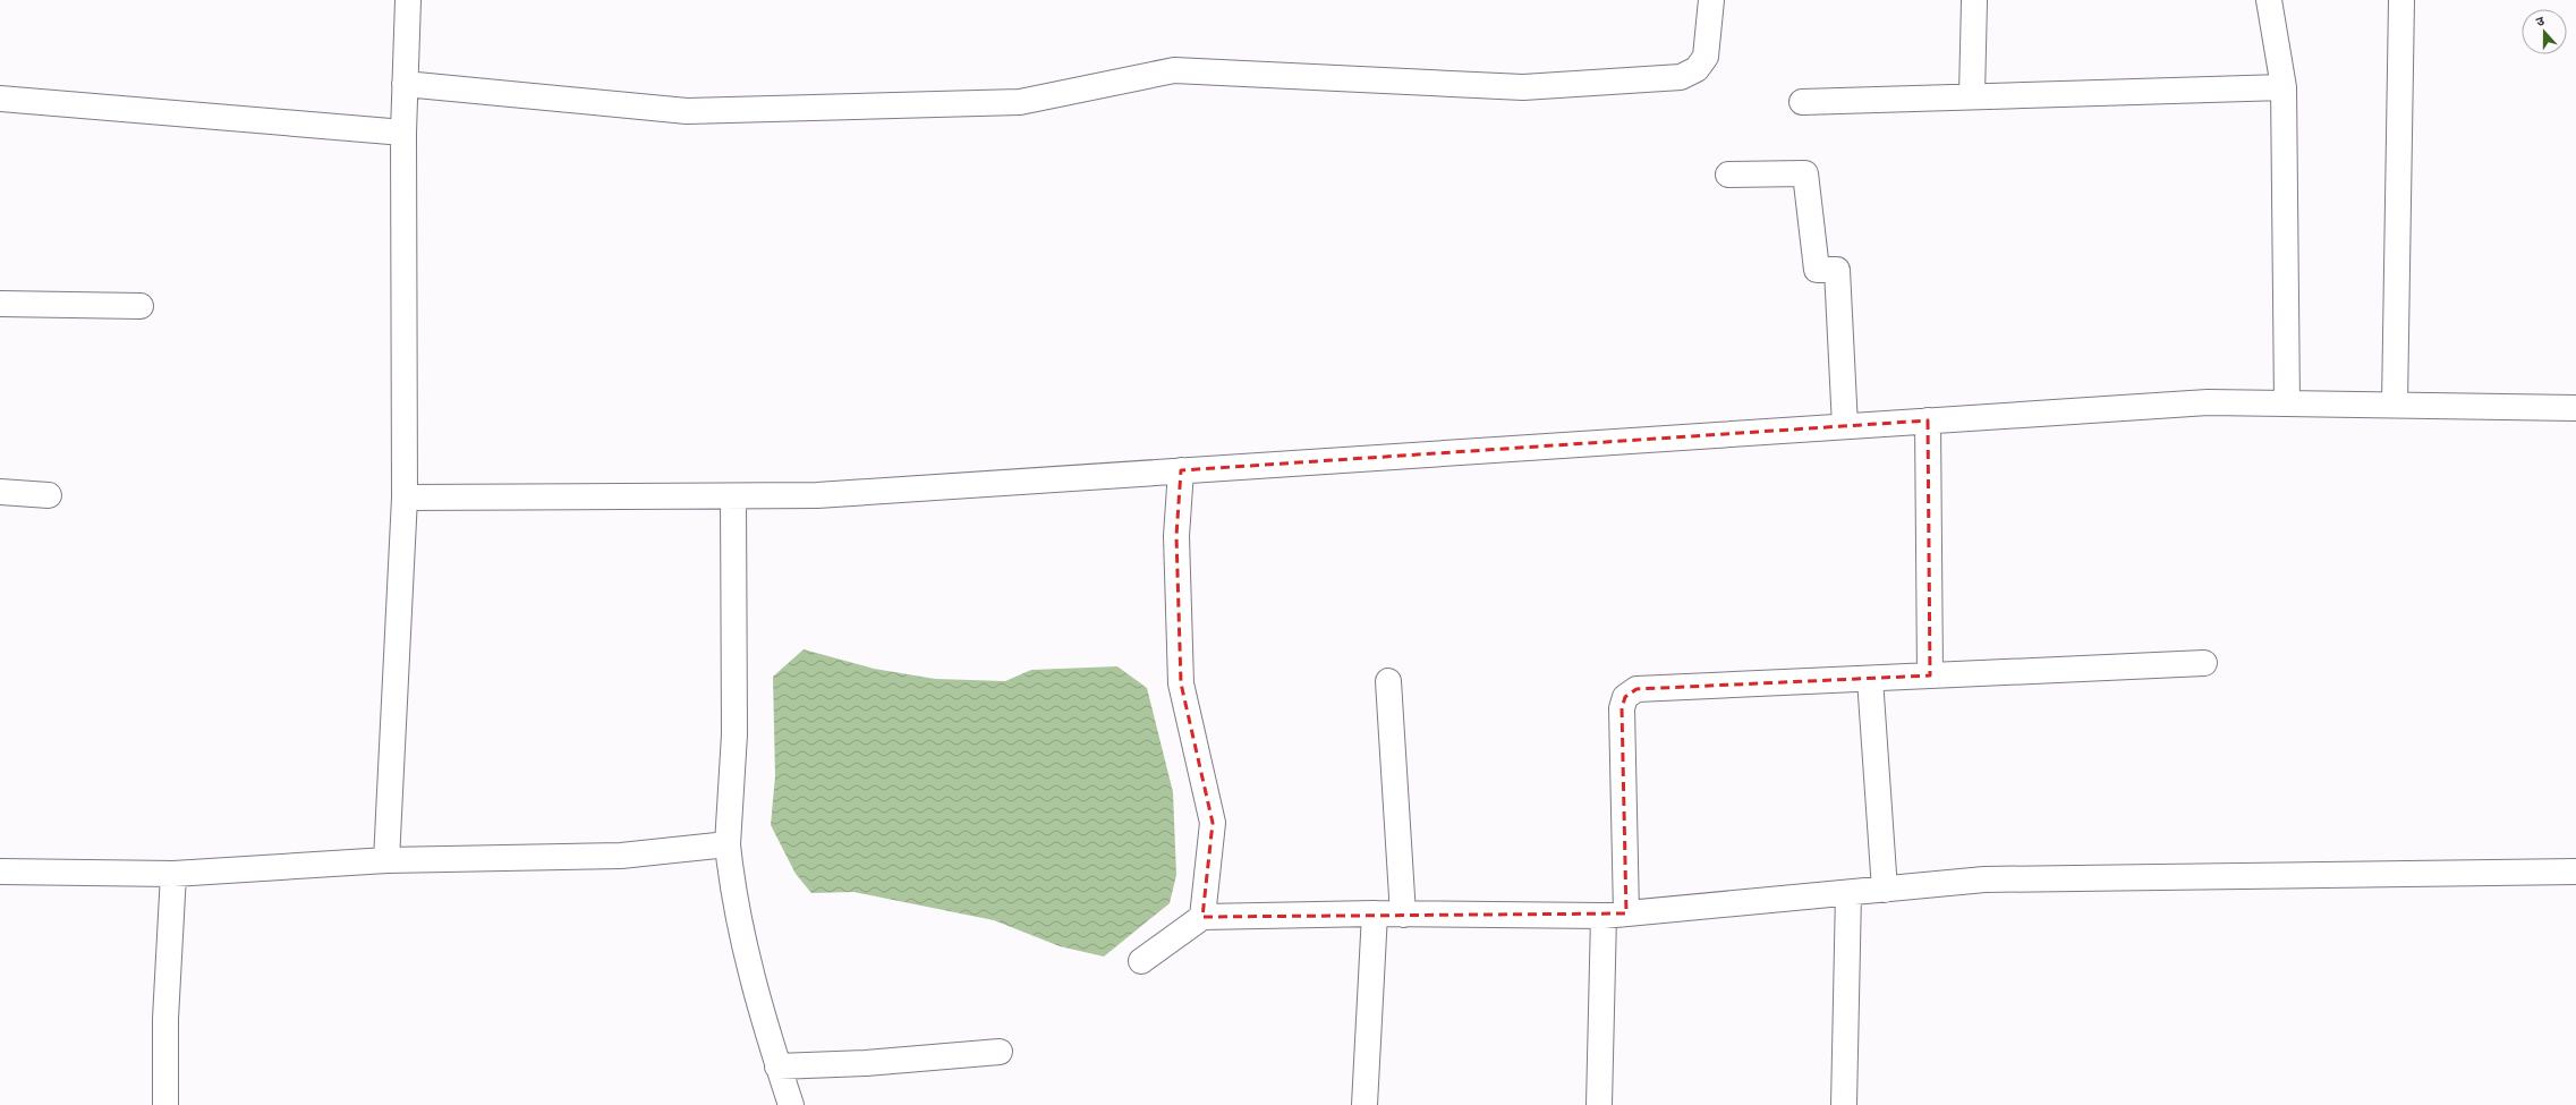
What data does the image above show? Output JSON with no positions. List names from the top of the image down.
{
  "north": "top"
}
